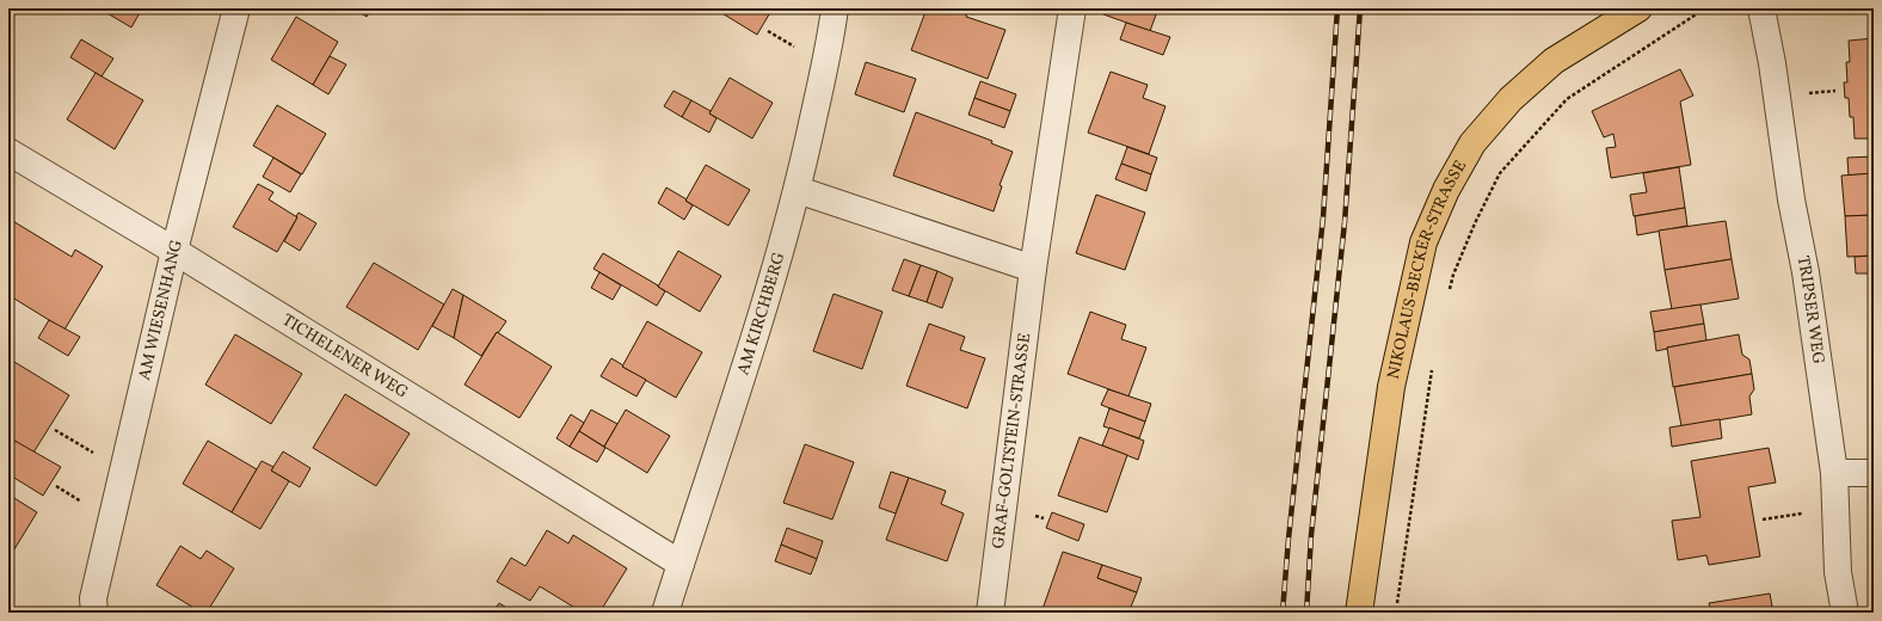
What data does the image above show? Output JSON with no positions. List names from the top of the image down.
{
  "streets": {
    "main road": ["NIKOLAUS-BECKER-STRASSE"],
    "street": [
      "AM WIESENHANG",
      "TRIPSER WEG",
      "AM KIRCHBERG",
      "TICHELENER WEG",
      "GRAF-GOLTSTEIN-STRASSE"
    ]
  },
  "crossings": [
    ["AM WIESENHANG", "TICHELENER WEG"],
    ["AM KIRCHBERG", "TICHELENER WEG"]
  ]
}
